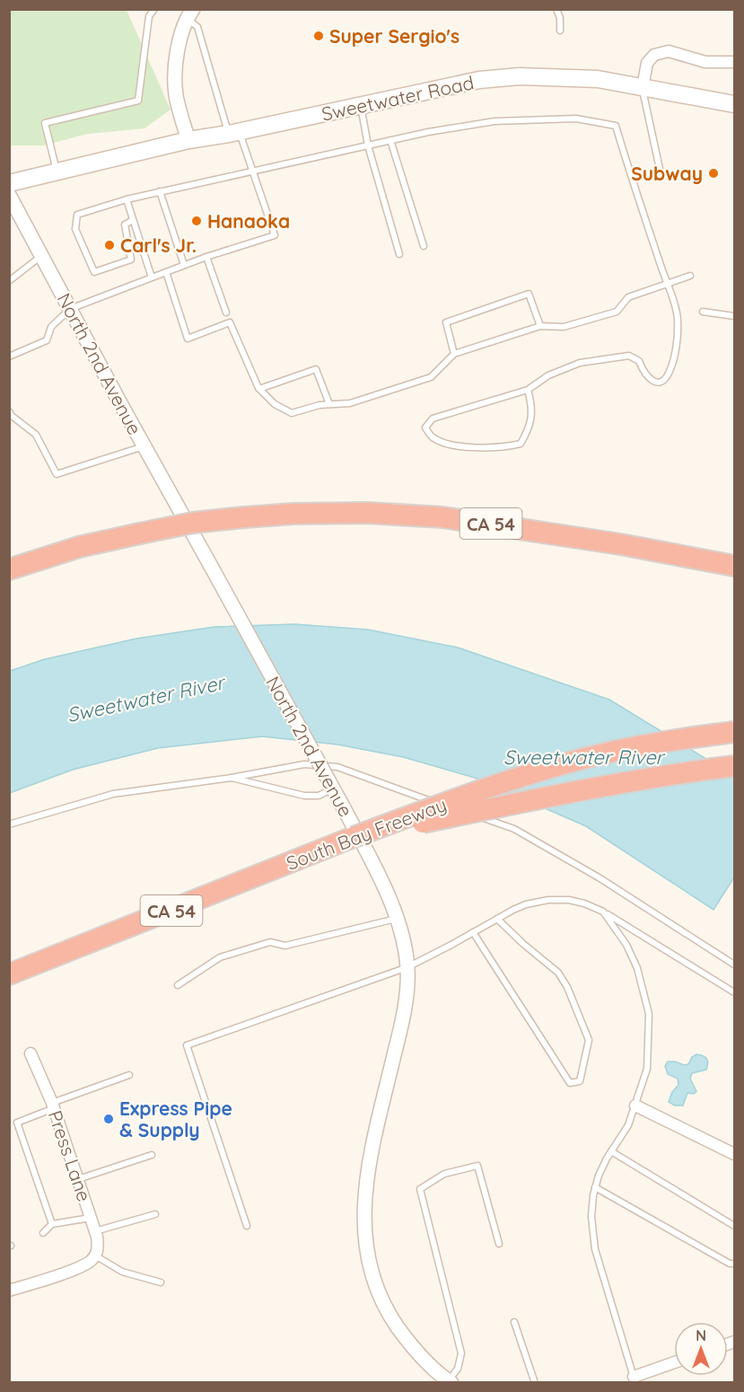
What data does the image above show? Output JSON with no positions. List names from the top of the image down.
{
  "streets": {
    "highway": ["CA 54", "South Bay Freeway"],
    "main road": ["Sweetwater Road"],
    "street": ["North 2nd Avenue", "Press Lane"]
  },
  "water": ["Sweetwater River"],
  "places": [
    "Super Sergio's",
    "Subway",
    "Hanaoka",
    "Carl's Jr.",
    "Express Pipe & Supply"
  ],
  "north": "top"
}
